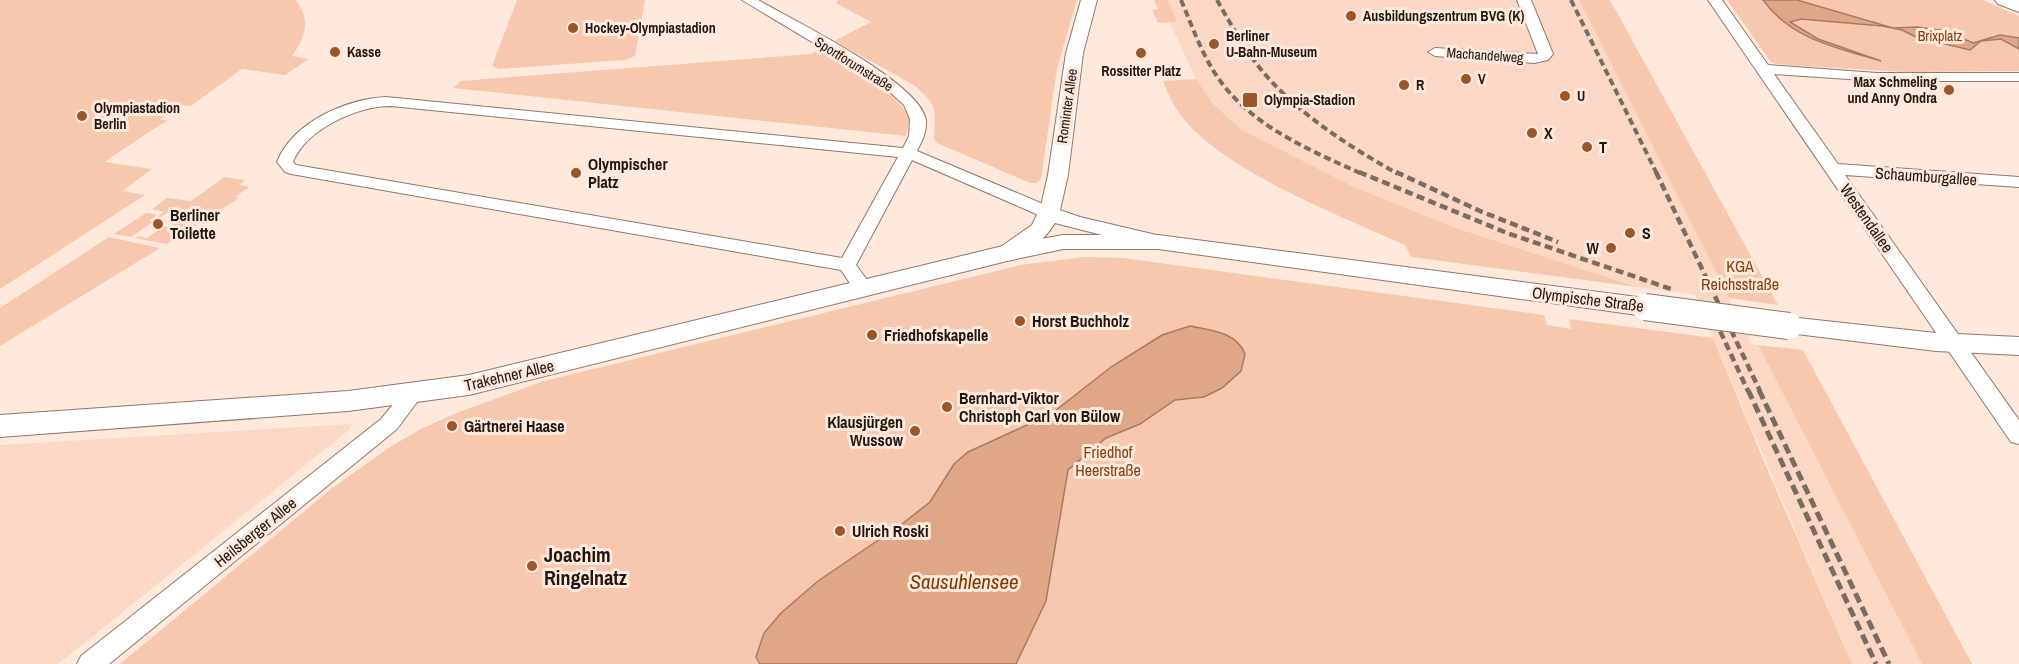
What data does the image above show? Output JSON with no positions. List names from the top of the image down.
{
  "streets": {
    "main road": ["Olympische Straße", "Trakehner Allee"],
    "street": [
      "Machandelweg",
      "Sportforumstraße",
      "Rominter Allee",
      "Schaumburgallee",
      "Westendallee",
      "Heilsberger Allee"
    ]
  },
  "crossings": [
    ["Rominter Allee", "Olympische Straße"],
    ["Schaumburgallee", "Westendallee"],
    ["Westendallee", "Olympische Straße"],
    ["Olympische Straße", "Trakehner Allee"],
    ["Trakehner Allee", "Heilsberger Allee"]
  ],
  "water": ["Sausuhlensee"],
  "parks": ["Brixplatz", "KGA Reichsstraße", "Friedhof Heerstraße"],
  "places": {
    "other": [
      "Ausbildungszentrum BVG (K)",
      "Hockey-Olympiastadion",
      "Berliner U-Bahn-Museum",
      "Kasse",
      "Rossitter Platz",
      "V",
      "R",
      "Max Schmeling und Anny Ondra",
      "U",
      "Olympiastadion Berlin",
      "X",
      "T",
      "Olympischer Platz",
      "Berliner Toilette",
      "S",
      "W",
      "Horst Buchholz",
      "Friedhofskapelle",
      "Bernhard-Viktor Christoph Carl von Bülow",
      "Gärtnerei Haase",
      "Klausjürgen Wussow",
      "Ulrich Roski",
      "Joachim Ringelnatz"
    ],
    "transit": ["Olympia-Stadion"]
  }
}
